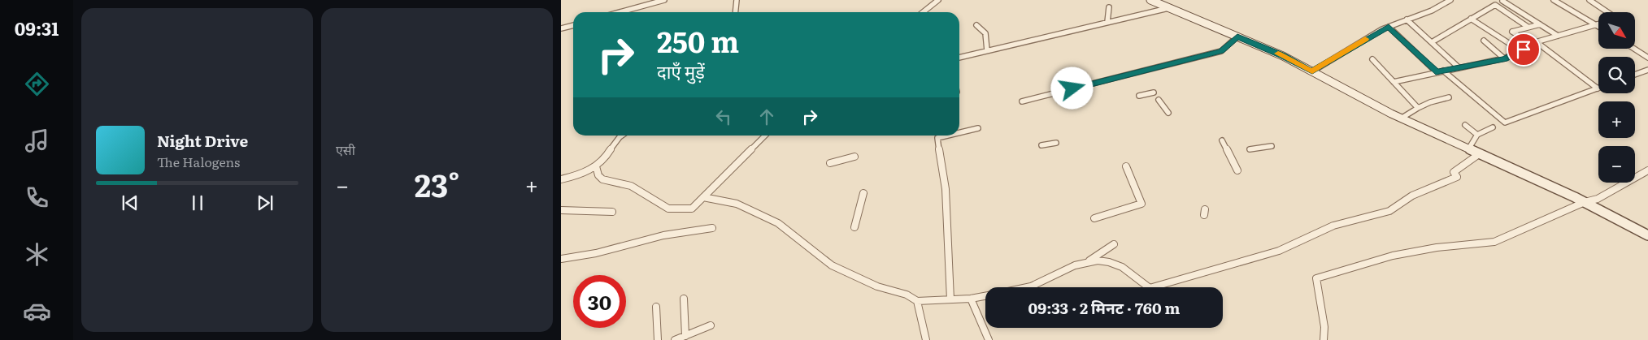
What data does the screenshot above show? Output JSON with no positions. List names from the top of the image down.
{
  "north": "bottom right",
  "page": {
    "tabs": "09:31",
    "tile": "एसी",
    "map_buttons": ["+", "−"],
    "turn": ["250 m", "दाएँ मुड़ें"],
    "song": ["Night Drive", "The Halogens"],
    "heat": ["−", "23°", "+"],
    "limit": "30",
    "trip": "09:33 · 2 मिनट · 760 m"
  }
}
